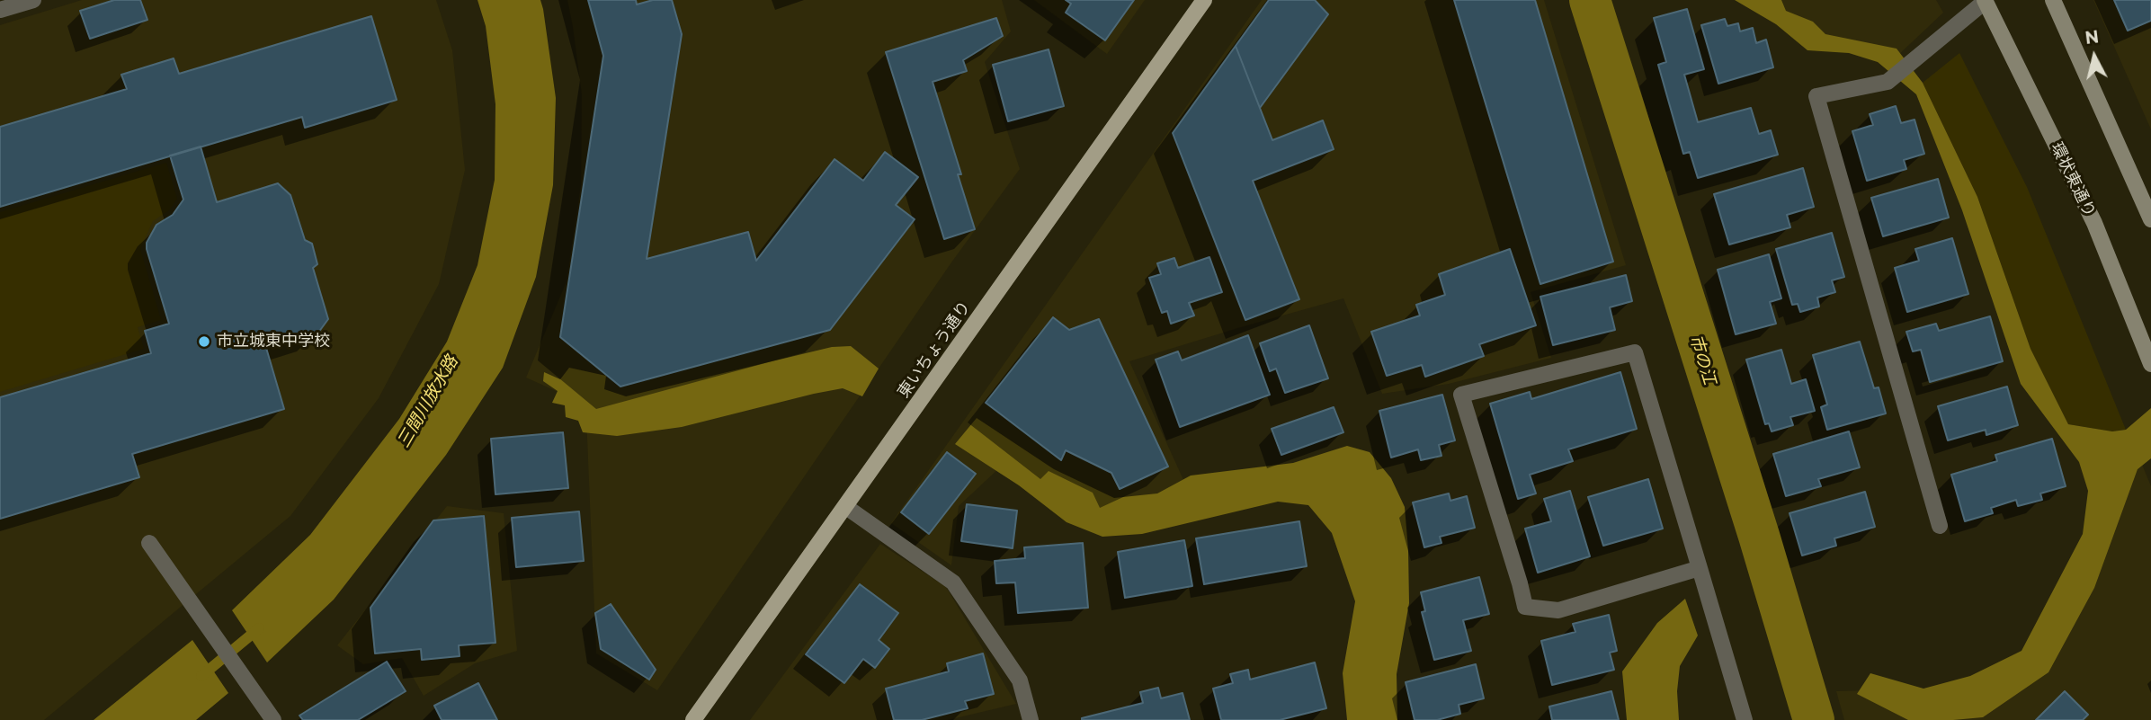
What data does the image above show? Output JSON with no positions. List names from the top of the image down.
{
  "streets": {
    "main road": ["環状東通り", "東いちょう通り"]
  },
  "water": ["市の江", "三間川放水路"],
  "places": ["市立城東中学校"],
  "north": "top"
}
